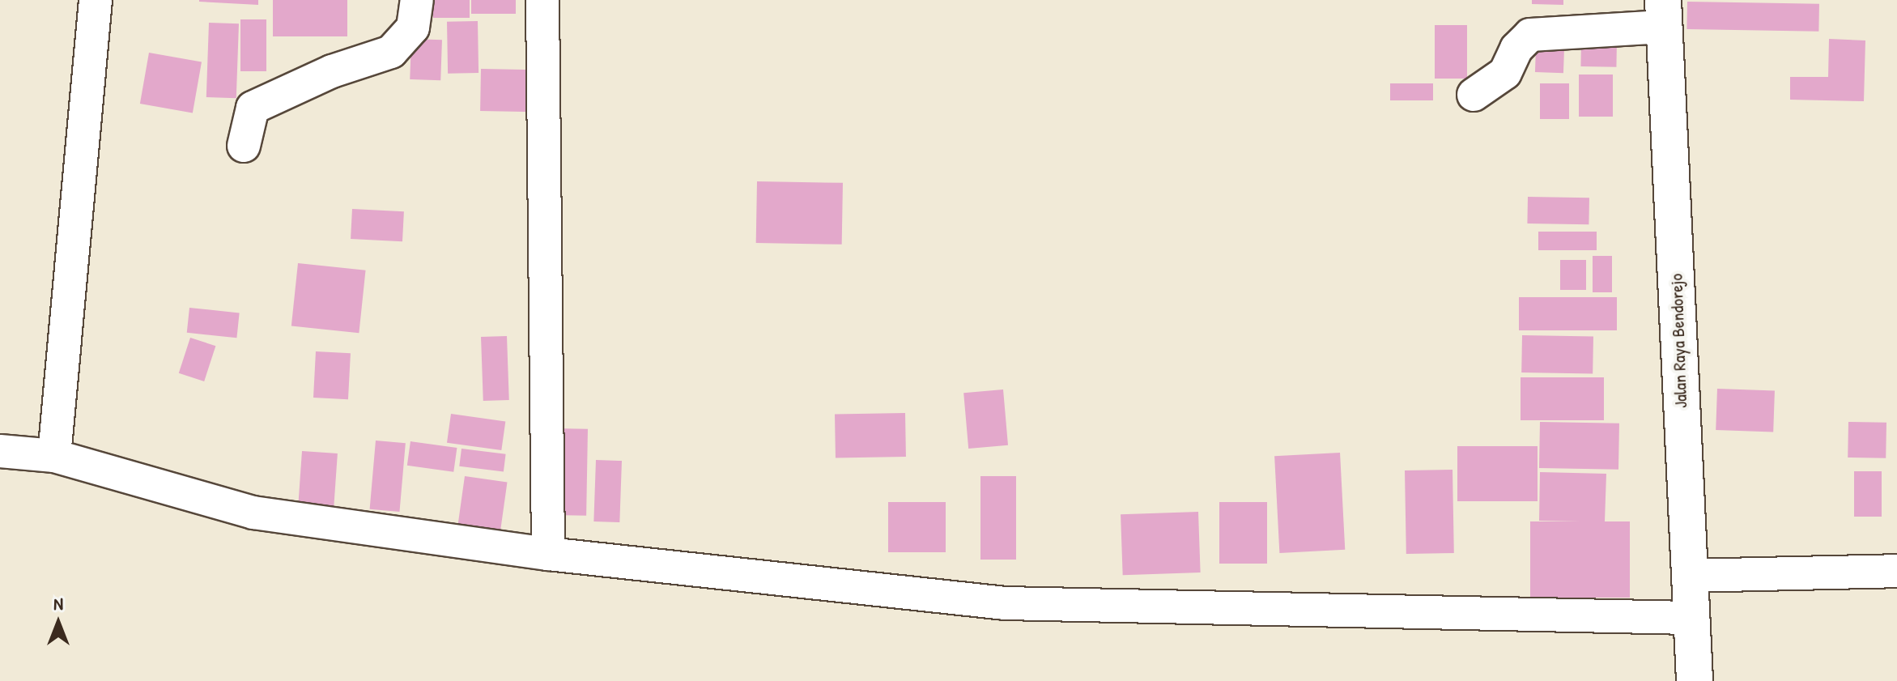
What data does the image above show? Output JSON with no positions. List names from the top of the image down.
{
  "streets": {
    "main road": ["Jalan Raya Bendorejo"]
  },
  "north": "top"
}
